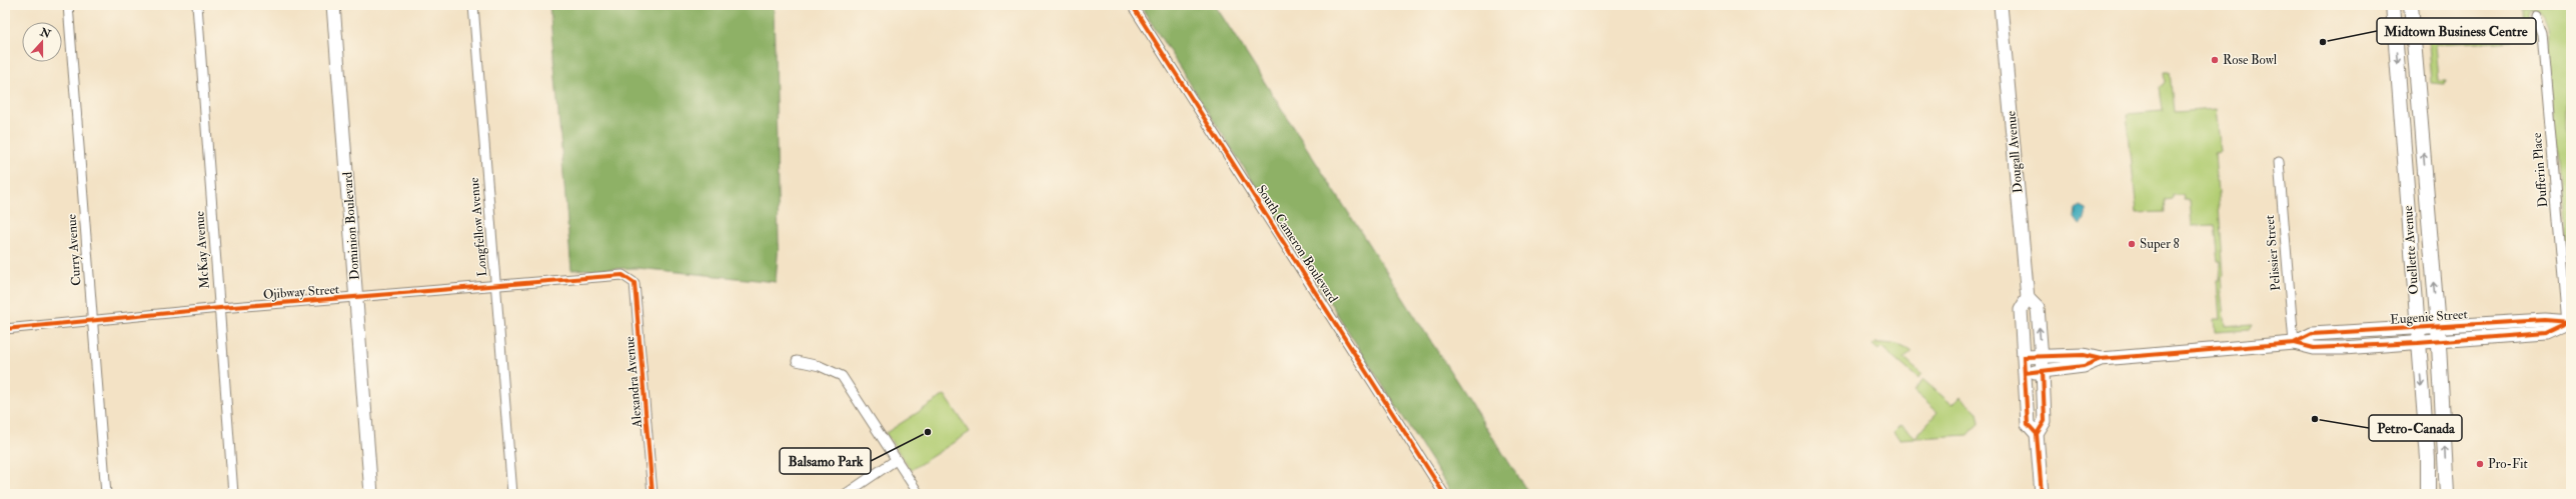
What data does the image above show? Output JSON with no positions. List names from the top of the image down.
{
  "streets": {
    "main road": ["Ouellette Avenue"],
    "street": [
      "Dougall Avenue",
      "Dufferin Place",
      "Dominion Boulevard",
      "Longfellow Avenue",
      "South Cameron Boulevard",
      "Curry Avenue",
      "McKay Avenue",
      "Pelissier Street",
      "Ojibway Street",
      "Eugenie Street",
      "Alexandra Avenue"
    ]
  },
  "crossings": [
    ["Dougall Avenue", "Eugenie Street"],
    ["Dufferin Place", "Eugenie Street"],
    ["Dominion Boulevard", "Ojibway Street"],
    ["Longfellow Avenue", "Ojibway Street"],
    ["Curry Avenue", "Ojibway Street"],
    ["McKay Avenue", "Ojibway Street"],
    ["Ouellette Avenue", "Eugenie Street"],
    ["Pelissier Street", "Eugenie Street"],
    ["Ojibway Street", "Alexandra Avenue"]
  ],
  "places": [
    "Midtown Business Centre",
    "Rose Bowl",
    "Super 8",
    "Petro-Canada",
    "Balsamo Park",
    "Pro-Fit"
  ],
  "north": "top"
}
